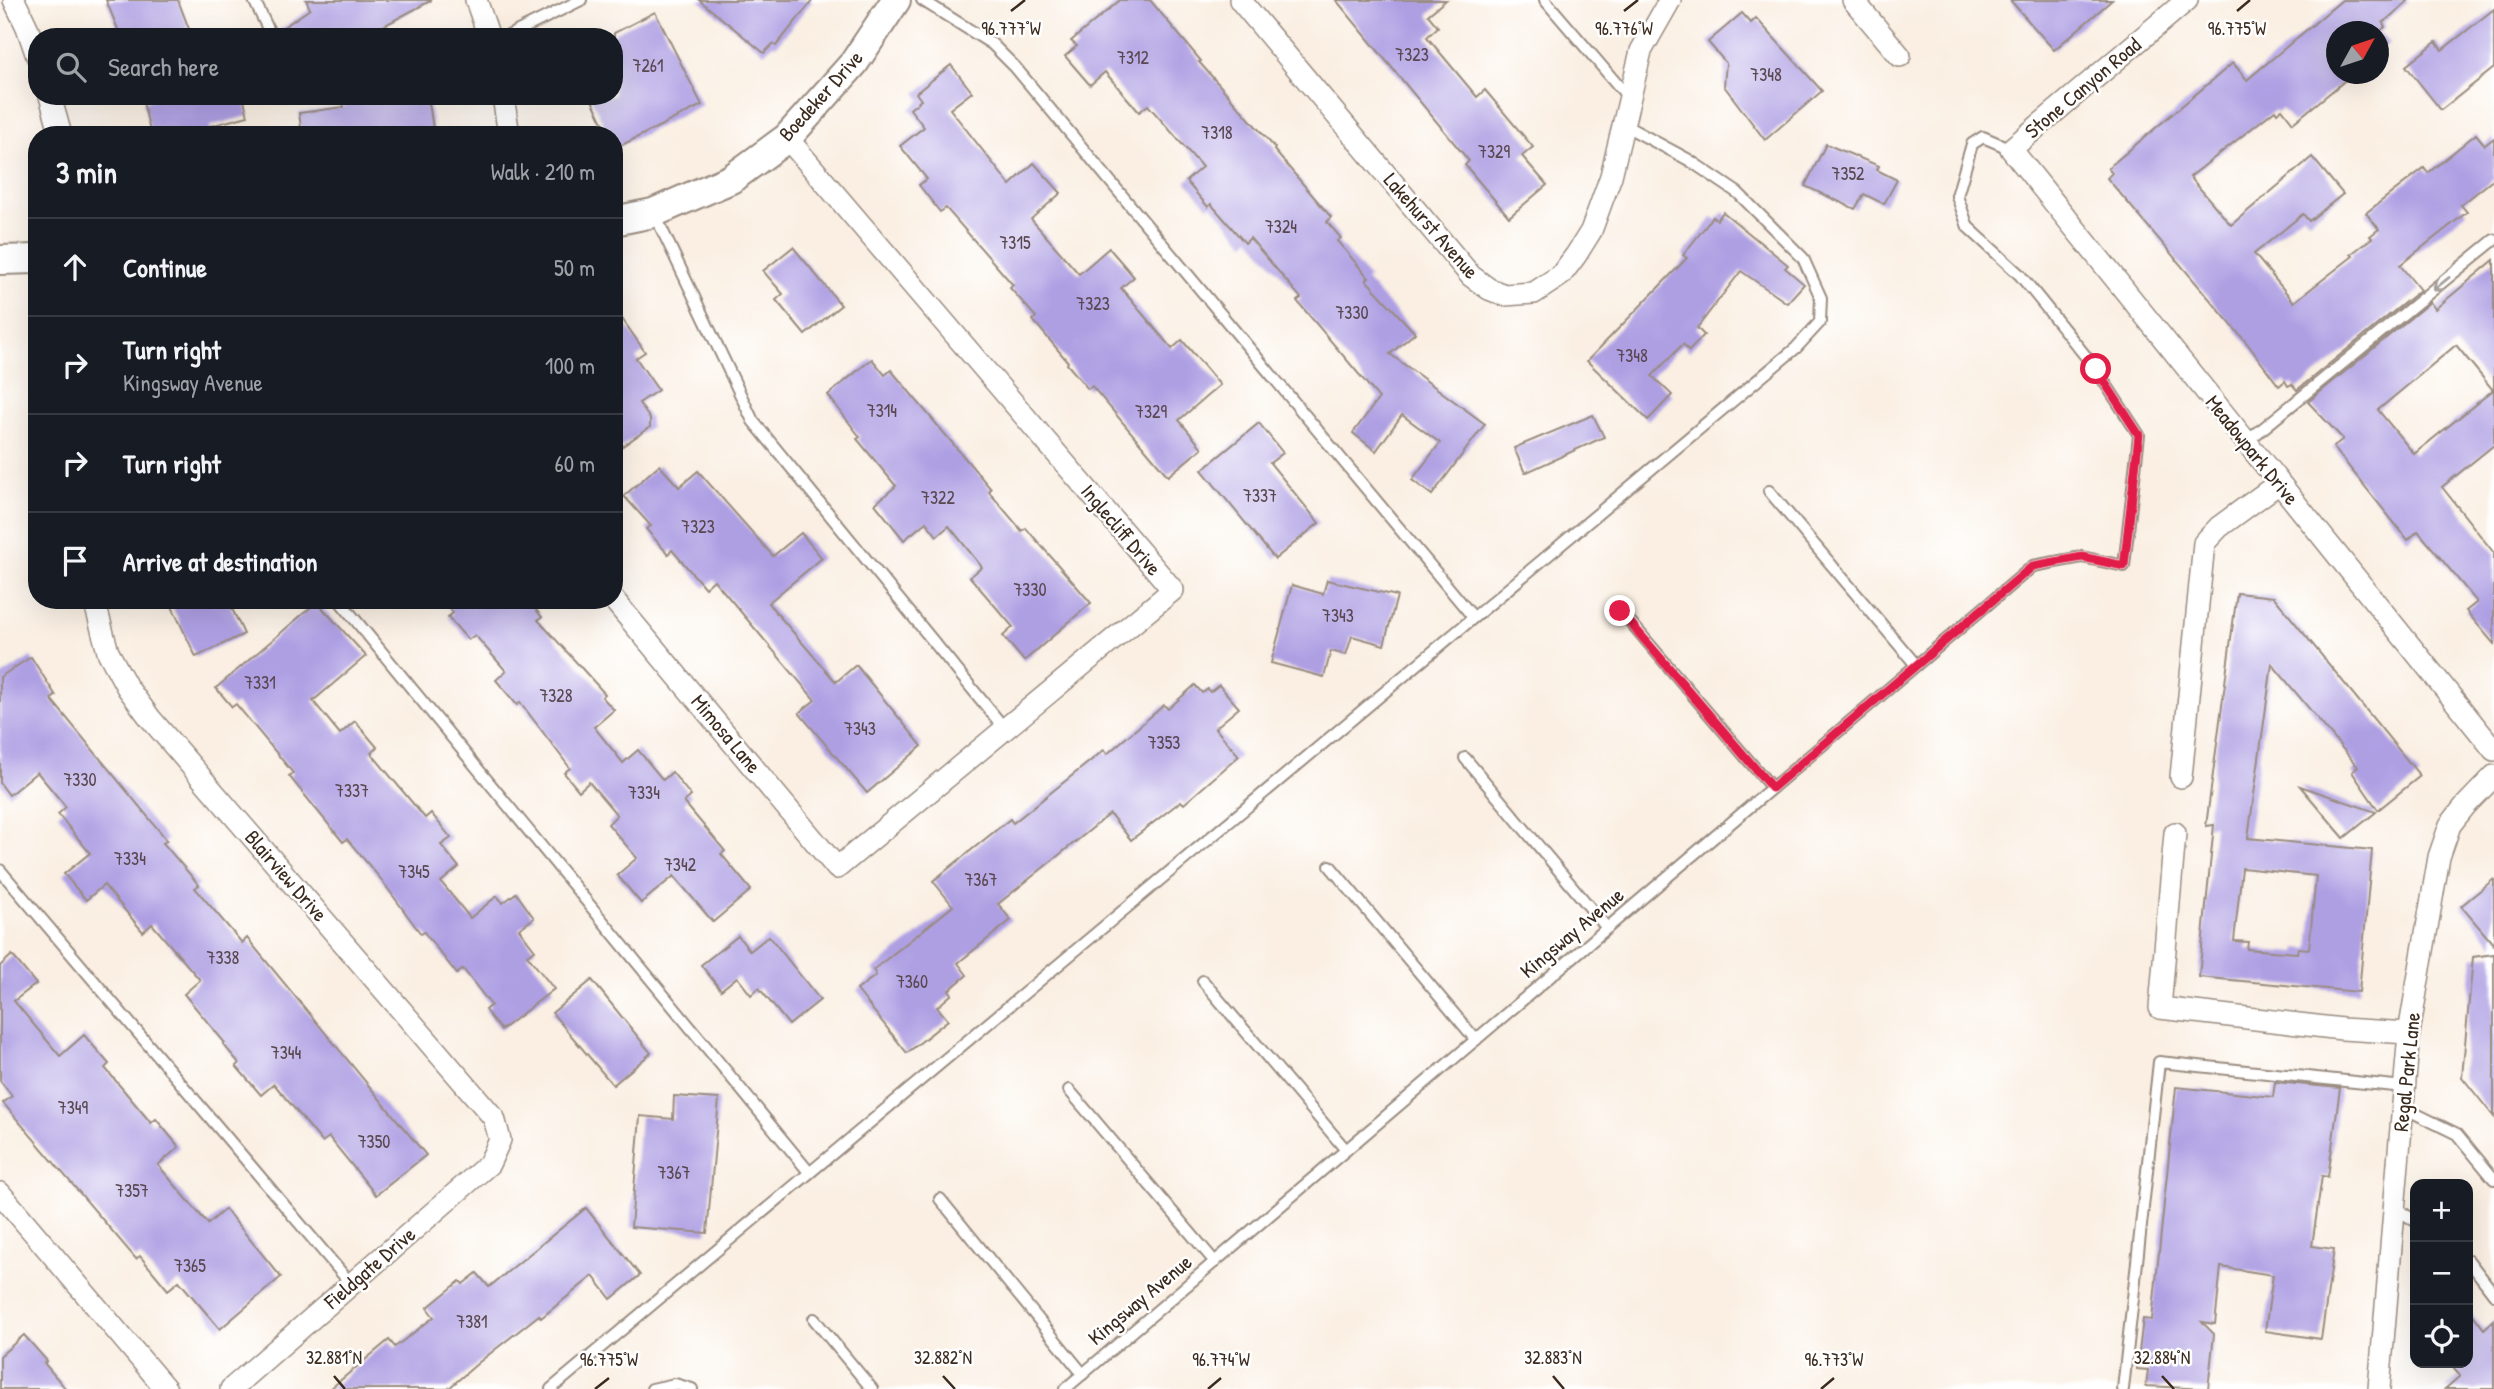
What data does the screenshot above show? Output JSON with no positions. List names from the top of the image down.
{
  "streets": {
    "street": [
      "Stone Canyon Road",
      "Boedeker Drive",
      "Lakehurst Avenue",
      "Meadowpark Drive",
      "Inglecliff Drive",
      "Mimosa Lane",
      "Blairview Drive",
      "Regal Park Lane",
      "Fieldgate Drive"
    ],
    "lane": ["Kingsway Avenue"]
  },
  "crossings": [
    ["Stone Canyon Road", "Meadowpark Drive"],
    ["Stone Canyon Road", "Kingsway Avenue"],
    ["Boedeker Drive", "Inglecliff Drive"],
    ["Meadowpark Drive", "Kingsway Avenue"],
    ["Inglecliff Drive", "Mimosa Lane"],
    ["Blairview Drive", "Fieldgate Drive"]
  ],
  "house_numbers": [
    "7323",
    "7312",
    "7261",
    "7348",
    "7318",
    "7329",
    "7352",
    "7324",
    "7315",
    "7323",
    "7330",
    "7348",
    "7314",
    "7329",
    "7337",
    "7322",
    "7323",
    "7330",
    "7343",
    "7331",
    "7328",
    "7343",
    "7353",
    "7330",
    "7337",
    "7334",
    "7334",
    "7342",
    "7345",
    "7367",
    "7338",
    "7360",
    "7344",
    "7349",
    "7350",
    "7367",
    "7357",
    "7365",
    "7381"
  ],
  "north": "top right",
  "page": {
    "search": "Search here",
    "heading": ["3 min", "Walk · 210 m"],
    "list": [
      ["Continue", "50 m"],
      ["Turn right", "Kingsway Avenue", "100 m"],
      ["Turn right", "60 m"],
      "Arrive at destination"
    ],
    "map_buttons": ["+", "−"]
  },
  "coordinates": [
    "96.776°W",
    "96.775°W",
    "96.777°W",
    "32.881°N",
    "32.882°N",
    "32.883°N",
    "32.884°N",
    "96.774°W",
    "96.773°W"
  ]
}
